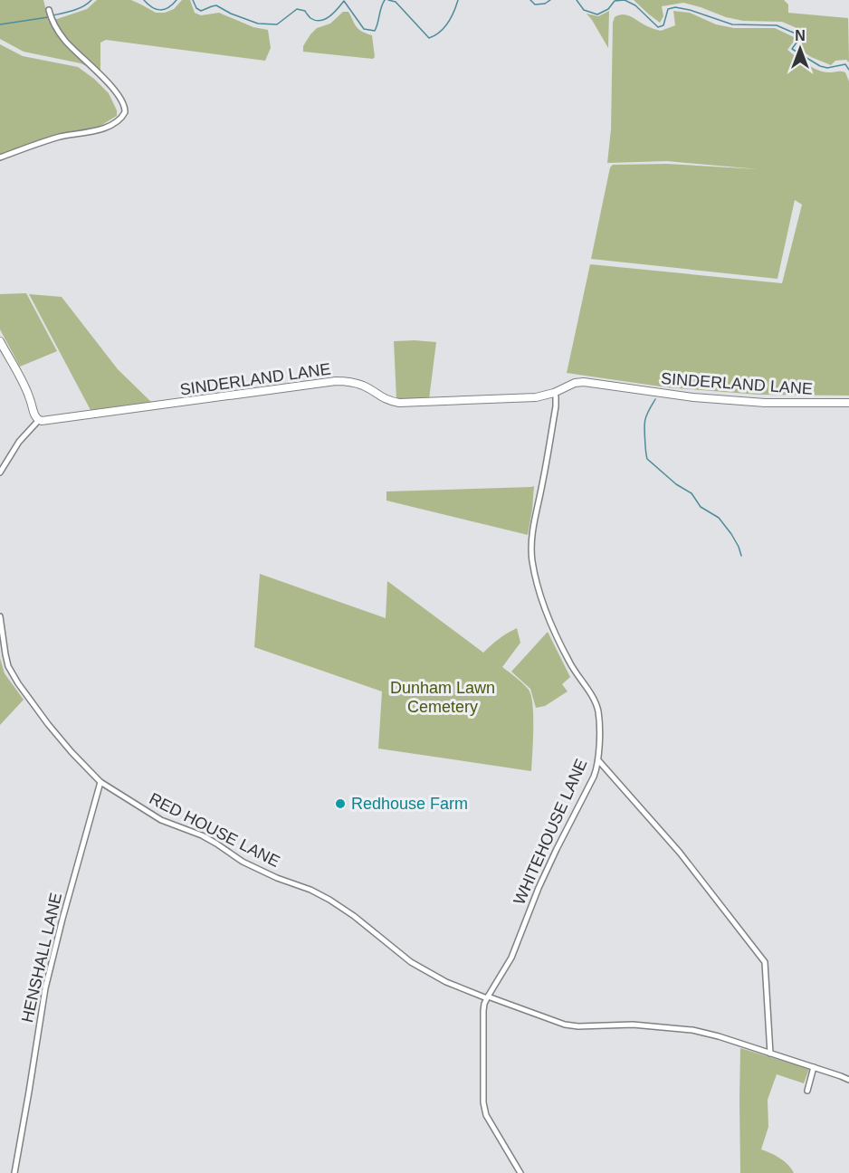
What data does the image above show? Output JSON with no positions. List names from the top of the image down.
{
  "streets": {
    "street": [
      "SINDERLAND LANE",
      "RED HOUSE LANE",
      "WHITEHOUSE LANE",
      "HENSHALL LANE"
    ]
  },
  "crossings": [
    ["SINDERLAND LANE", "WHITEHOUSE LANE"],
    ["RED HOUSE LANE", "WHITEHOUSE LANE"],
    ["RED HOUSE LANE", "HENSHALL LANE"]
  ],
  "parks": ["Dunham Lawn Cemetery"],
  "places": ["Redhouse Farm"],
  "north": "top"
}
